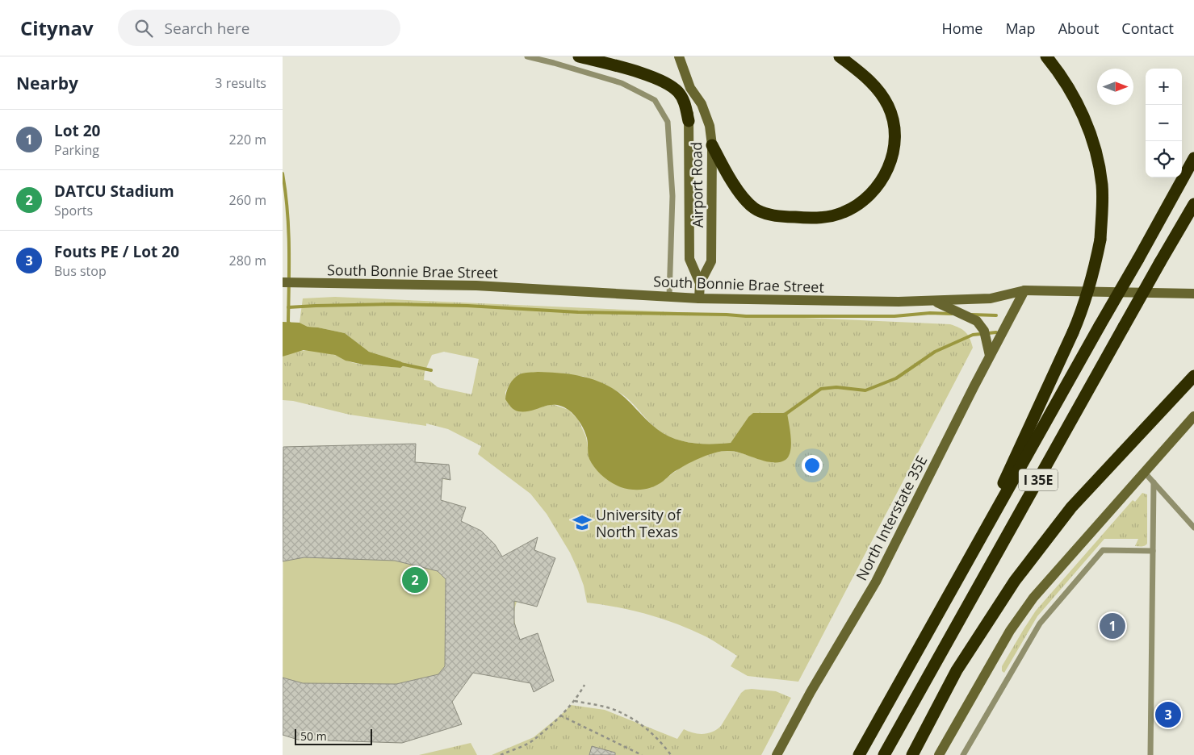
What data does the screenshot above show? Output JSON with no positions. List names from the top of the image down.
{
  "streets": {
    "highway": ["I 35E"],
    "main road": ["Airport Road", "South Bonnie Brae Street", "North Interstate 35E"]
  },
  "crossings": [
    ["Airport Road", "South Bonnie Brae Street"],
    ["South Bonnie Brae Street", "North Interstate 35E"]
  ],
  "places": {
    "school or university": ["University of North Texas"]
  },
  "scale_bar": "50 m",
  "north": "right",
  "page": {
    "header": "Citynav",
    "search": "Search here",
    "nav": [
      "Home",
      "Map",
      "About",
      "Contact"
    ],
    "heading": ["Nearby", "3 results"],
    "map_buttons": ["+", "−"],
    "list": [
      {
        "mark": "1",
        "name": "Lot 20",
        "note": "Parking",
        "value": "220 m"
      },
      {
        "mark": "2",
        "name": "DATCU Stadium",
        "note": "Sports",
        "value": "260 m"
      },
      {
        "mark": "3",
        "name": "Fouts PE / Lot 20",
        "note": "Bus stop",
        "value": "280 m"
      }
    ],
    "pins": ["2", "1", "3"],
    "scale": "50 m"
  }
}
